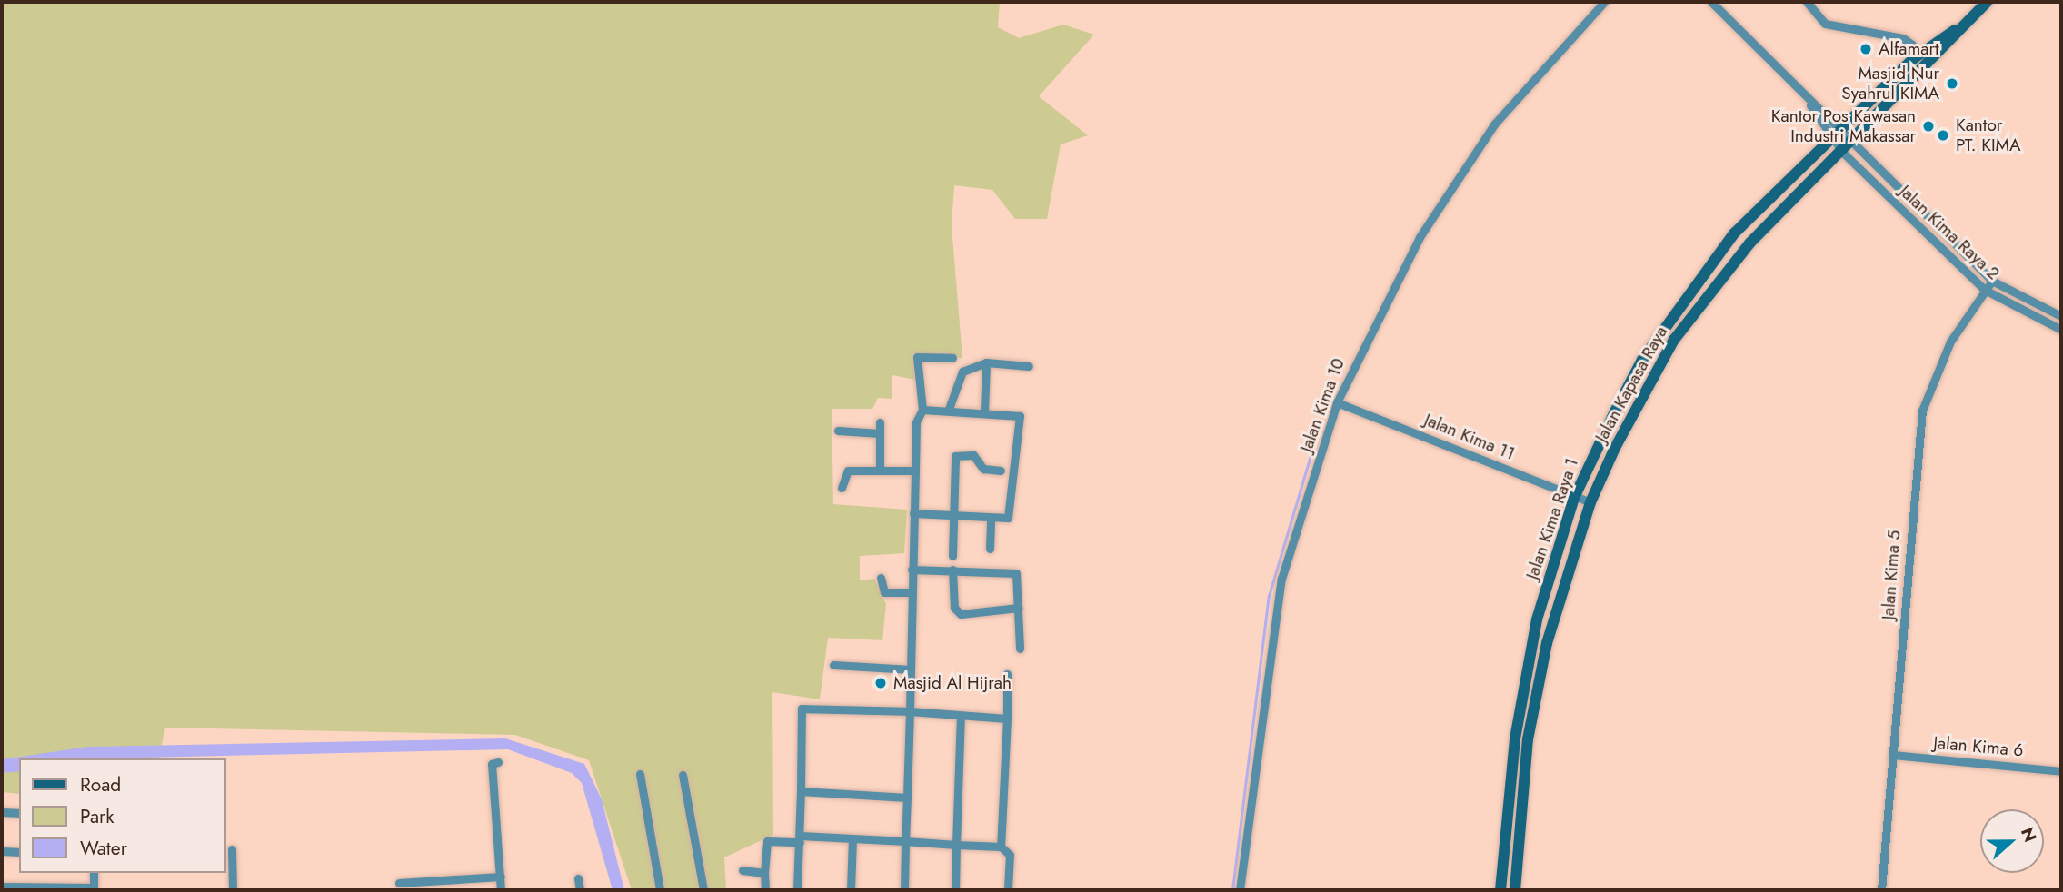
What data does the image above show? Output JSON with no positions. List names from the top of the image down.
{
  "streets": {
    "main road": ["Jalan Kapasa Raya", "Jalan Kima Raya 1"],
    "street": [
      "Jalan Kima Raya 2",
      "Jalan Kima 10",
      "Jalan Kima 11",
      "Jalan Kima 5",
      "Jalan Kima 6"
    ]
  },
  "crossings": [
    ["Jalan Kima Raya 2", "Jalan Kapasa Raya"],
    ["Jalan Kima Raya 2", "Jalan Kima Raya 1"],
    ["Jalan Kima Raya 2", "Jalan Kima 5"],
    ["Jalan Kapasa Raya", "Jalan Kima 11"],
    ["Jalan Kapasa Raya", "Jalan Kima Raya 1"],
    ["Jalan Kima 10", "Jalan Kima 11"],
    ["Jalan Kima 11", "Jalan Kima Raya 1"],
    ["Jalan Kima 5", "Jalan Kima 6"]
  ],
  "places": [
    "Alfamart",
    "Masjid Nur Syahrul KIMA",
    "Kantor Pos Kawasan Industri Makassar",
    "Kantor PT. KIMA",
    "Masjid Al Hijrah"
  ],
  "legend": ["Road", "Park", "Water"],
  "north": "right"
}
